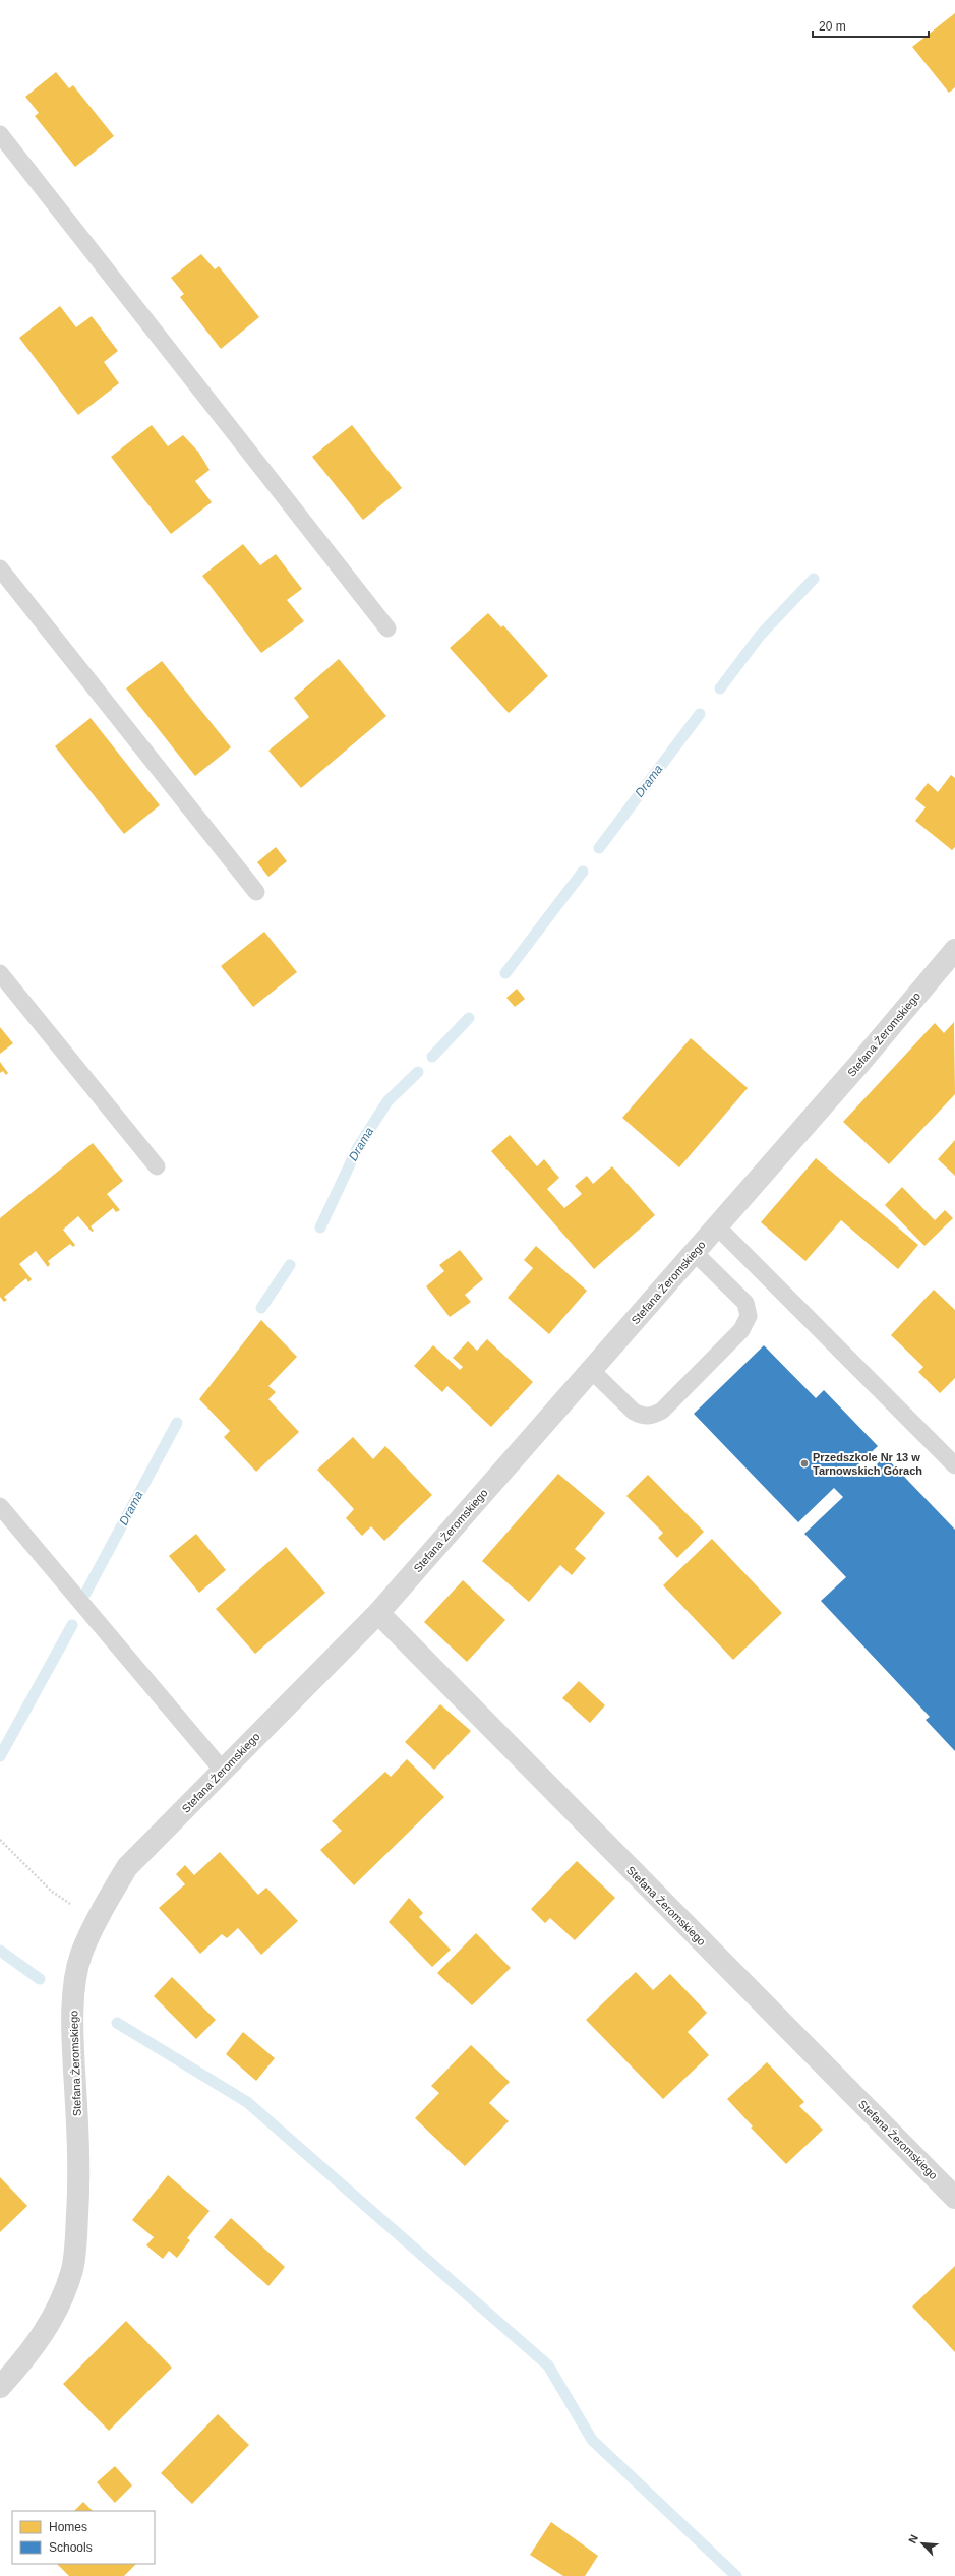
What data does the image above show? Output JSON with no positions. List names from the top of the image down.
{
  "streets": {
    "street": ["Stefana Żeromskiego"]
  },
  "water": ["Drama"],
  "places": ["Przedszkole Nr 13 w Tarnowskich Górach"],
  "legend": ["Homes", "Schools"],
  "scale_bar": "20 m",
  "north": "top left"
}
